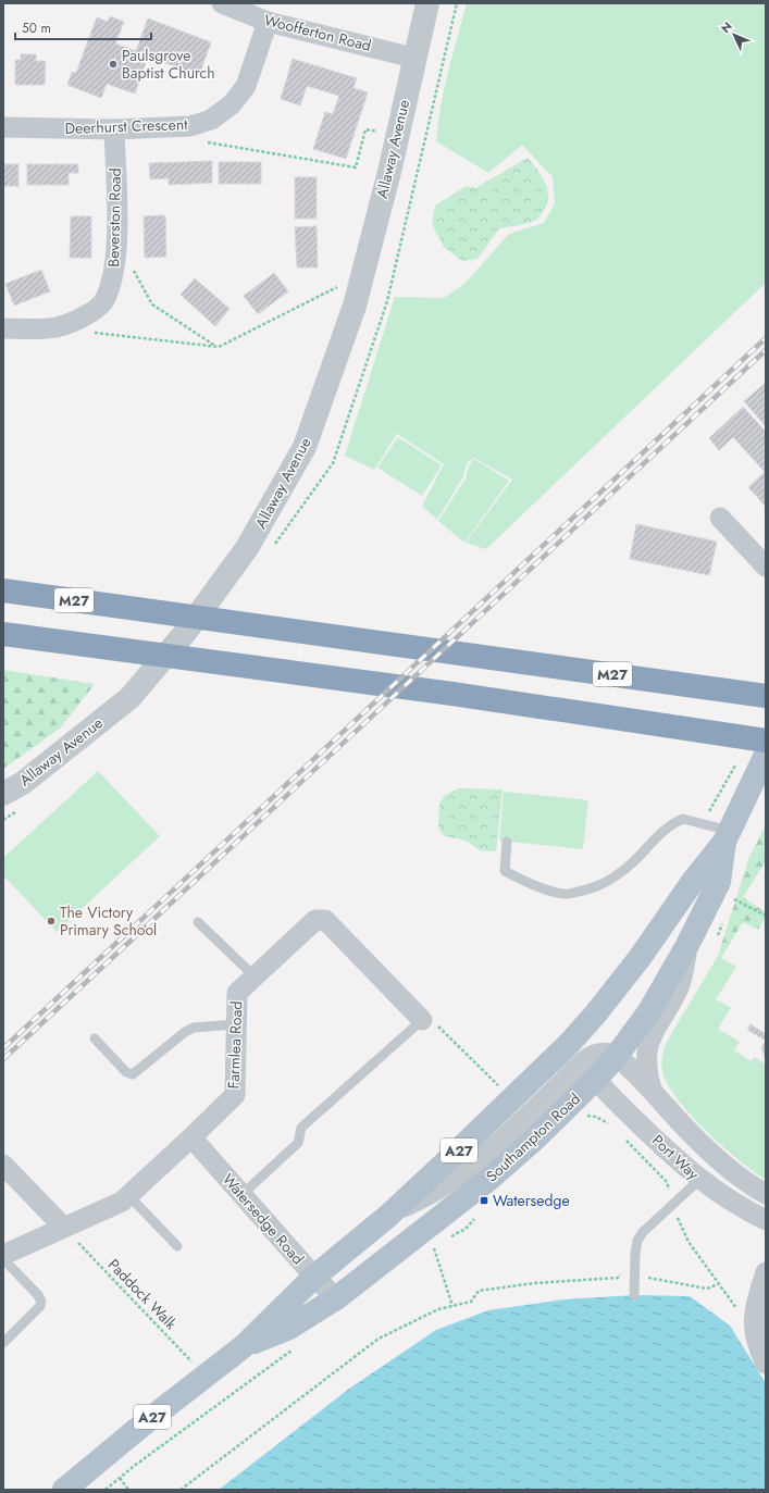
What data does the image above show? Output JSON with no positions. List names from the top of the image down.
{
  "streets": {
    "highway": ["M27"],
    "main road": ["Southampton Road", "A27"],
    "street": [
      "Woofferton Road",
      "Deerhurst Crescent",
      "Allaway Avenue",
      "Beverston Road",
      "Farmlea Road",
      "Port Way",
      "Watersedge Road"
    ],
    "path": ["Paddock Walk"]
  },
  "crossings": [
    ["Woofferton Road", "Deerhurst Crescent"],
    ["Woofferton Road", "Allaway Avenue"],
    ["Deerhurst Crescent", "Beverston Road"],
    ["Farmlea Road", "Watersedge Road"],
    ["Farmlea Road", "Paddock Walk"],
    ["Southampton Road", "Port Way"],
    ["Southampton Road", "Watersedge Road"],
    ["Southampton Road", "Paddock Walk"]
  ],
  "places": {
    "other": ["Paulsgrove Baptist Church", "The Victory Primary School"],
    "transit": ["Watersedge"]
  },
  "scale_bar": "50 m",
  "north": "top left"
}
